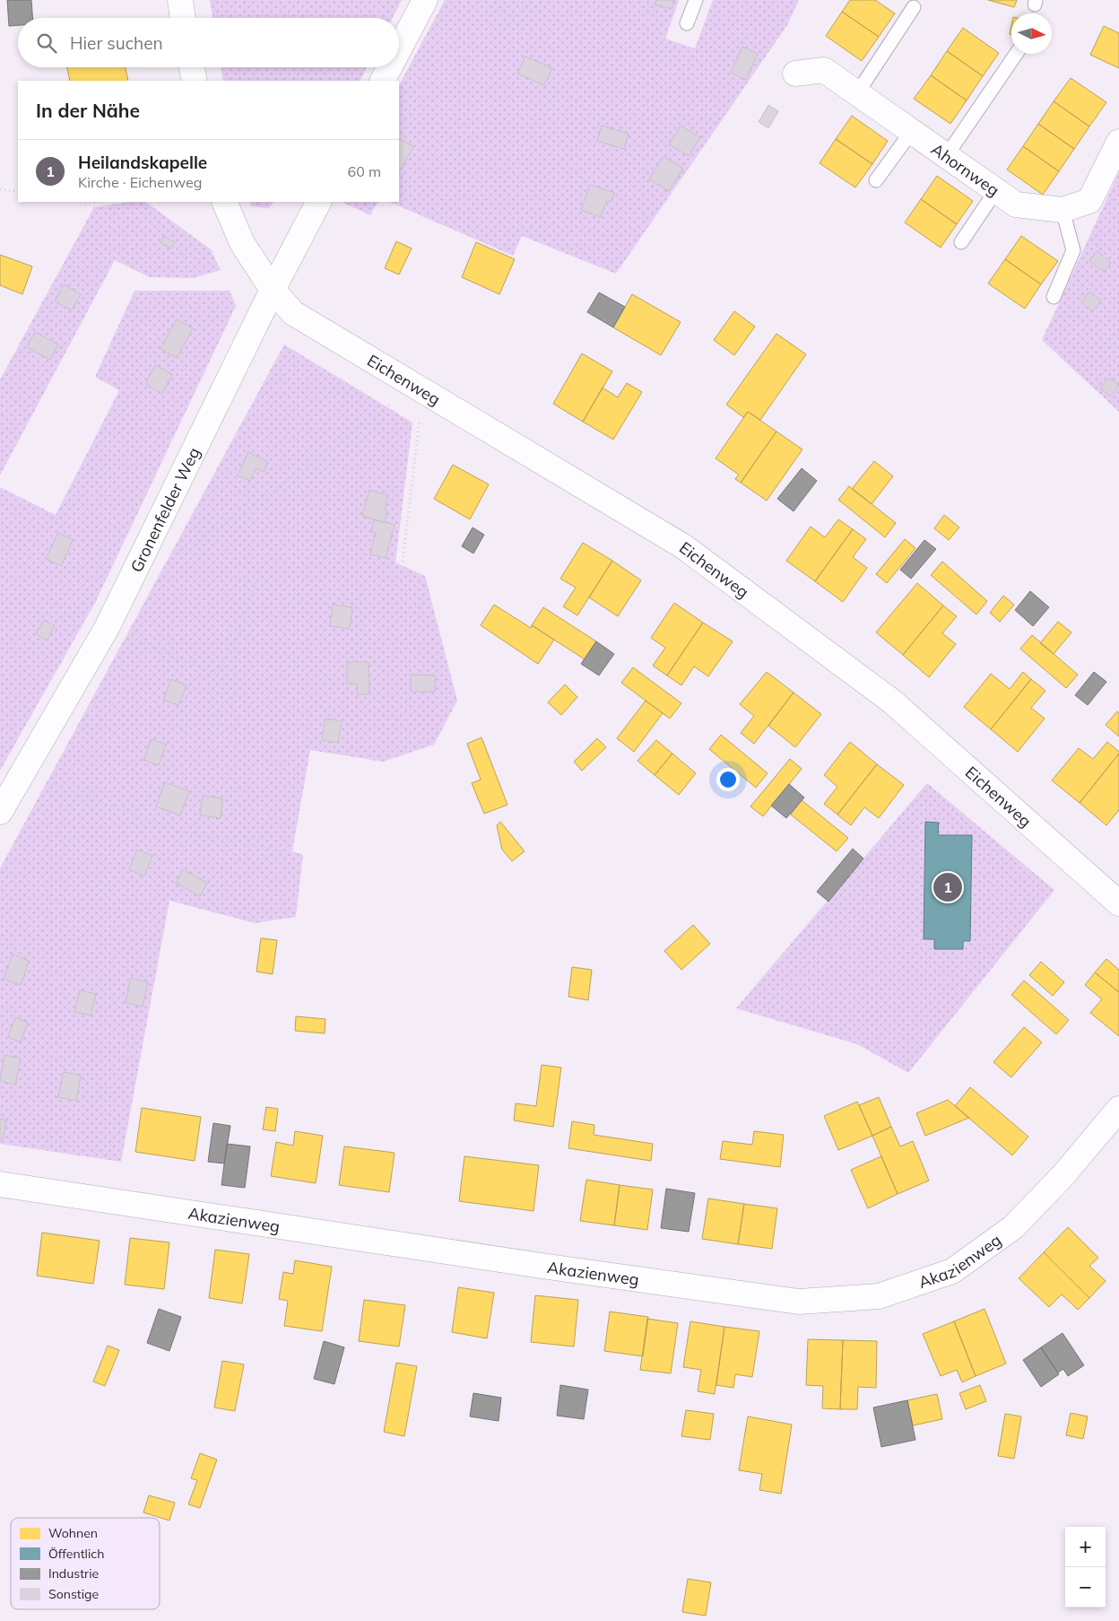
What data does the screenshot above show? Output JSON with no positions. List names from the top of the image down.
{
  "streets": {
    "street": [
      "Ahornweg",
      "Eichenweg",
      "Gronenfelder Weg",
      "Akazienweg"
    ]
  },
  "crossings": [
    ["Eichenweg", "Gronenfelder Weg"]
  ],
  "legend": [
    "Wohnen",
    "Öffentlich",
    "Industrie",
    "Sonstige"
  ],
  "north": "right",
  "page": {
    "search": "Hier suchen",
    "heading": "In der Nähe",
    "list": [
      {
        "mark": "1",
        "name": "Heilandskapelle",
        "note": "Kirche · Eichenweg",
        "value": "60 m"
      }
    ],
    "pins": "1",
    "map_buttons": ["+", "−"]
  }
}
